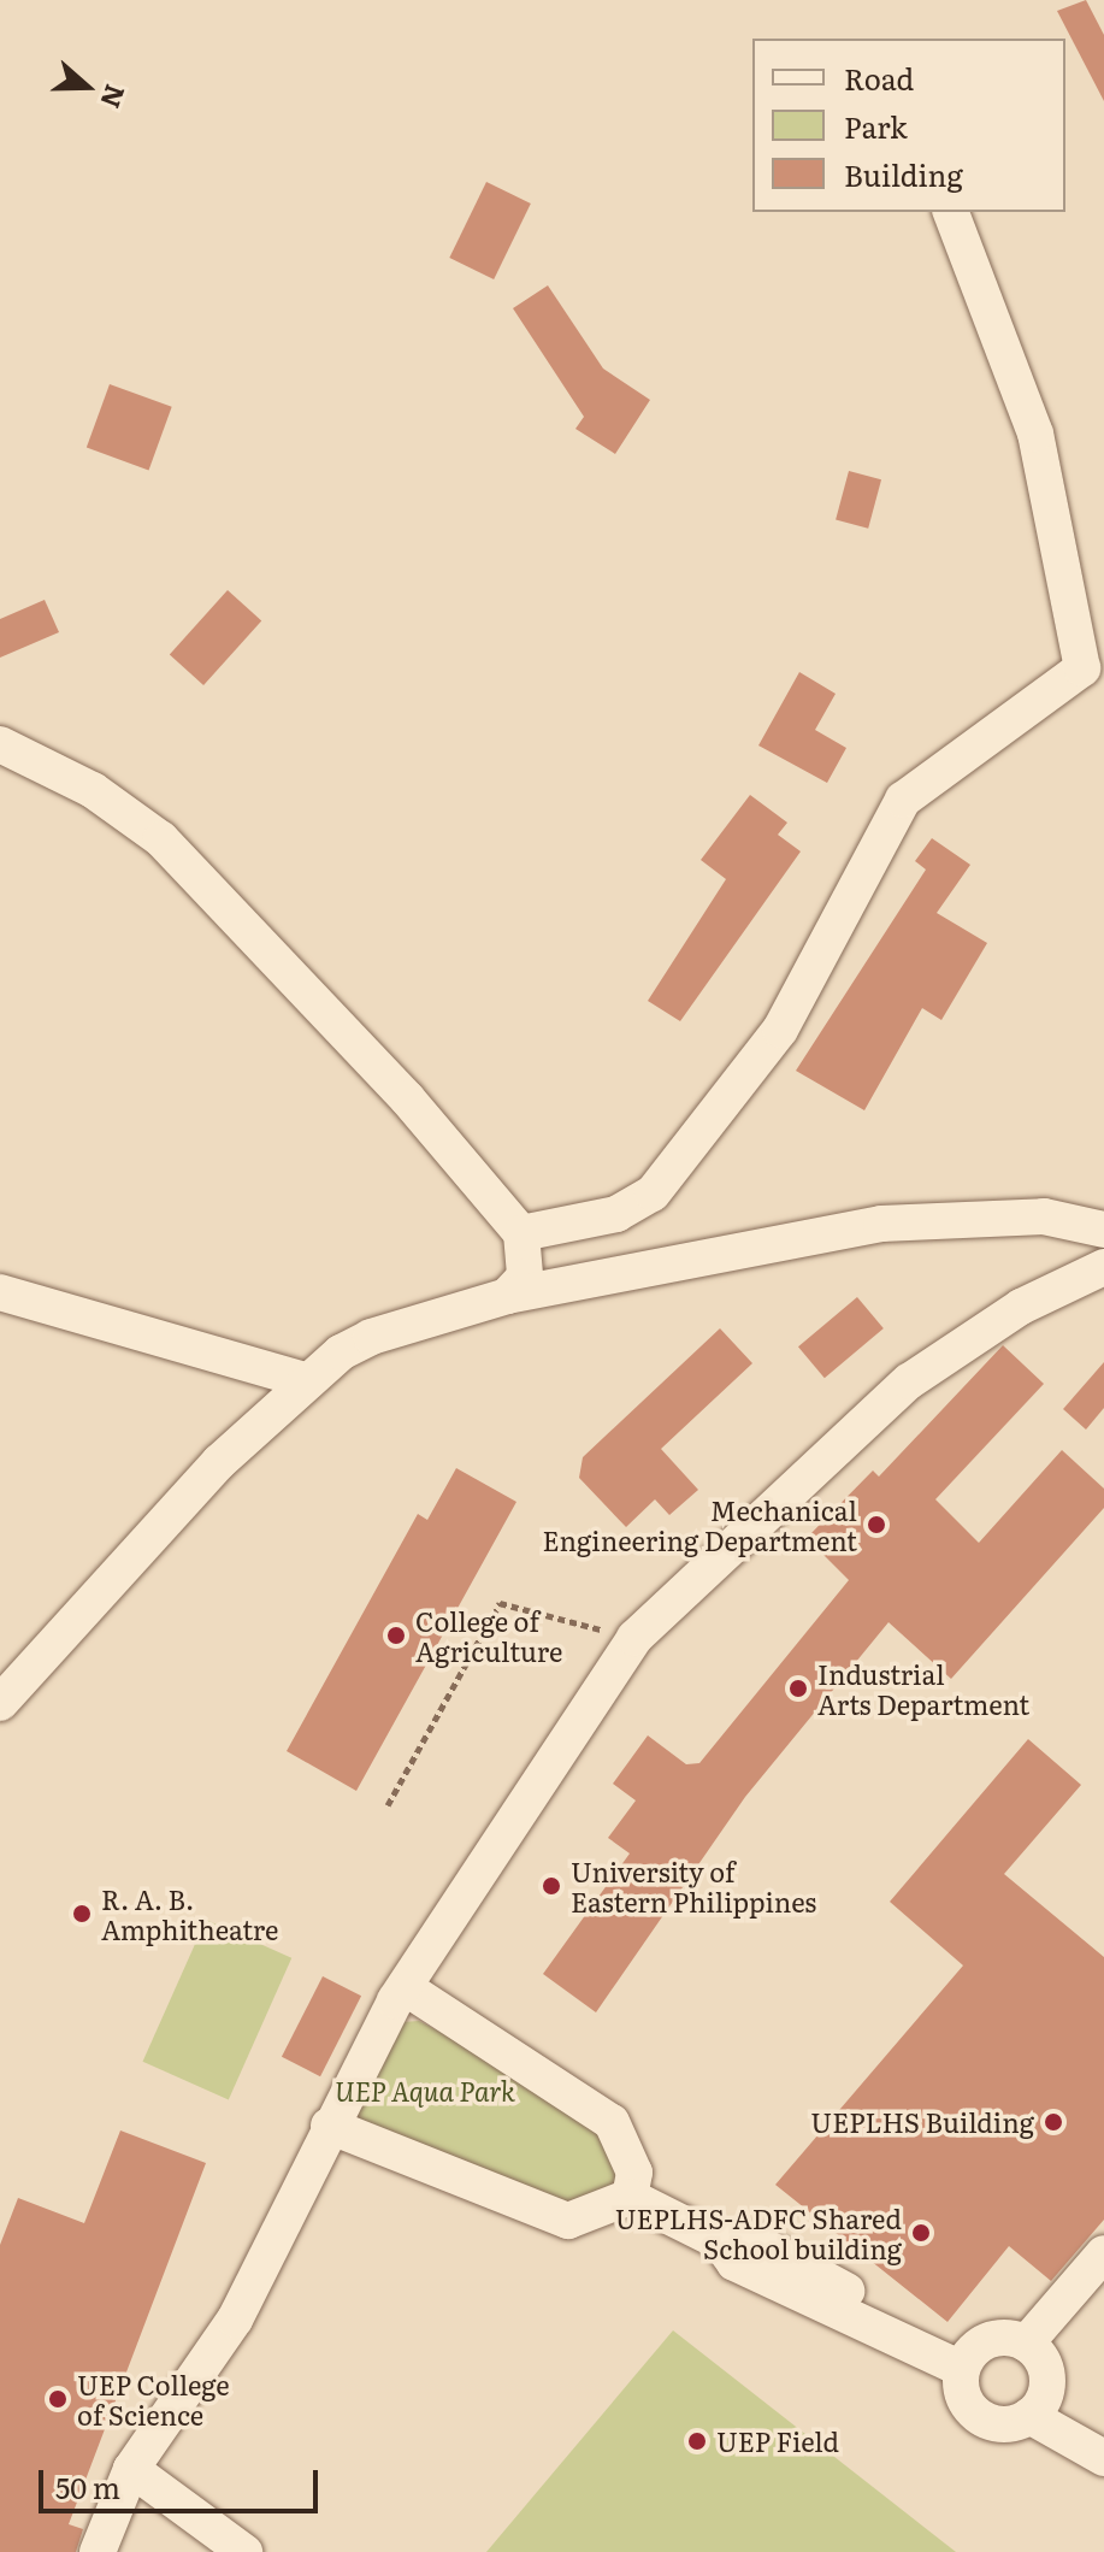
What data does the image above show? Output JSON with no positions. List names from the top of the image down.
{
  "parks": ["UEP Aqua Park"],
  "places": [
    "Mechanical Engineering Department",
    "College of Agriculture",
    "Industrial Arts Department",
    "University of Eastern Philippines",
    "R. A. B. Amphitheatre",
    "UEPLHS Building",
    "UEPLHS-ADFC Shared School building",
    "UEP College of Science",
    "UEP Field"
  ],
  "legend": ["Road", "Park", "Building"],
  "scale_bar": "50 m",
  "north": "right"
}
